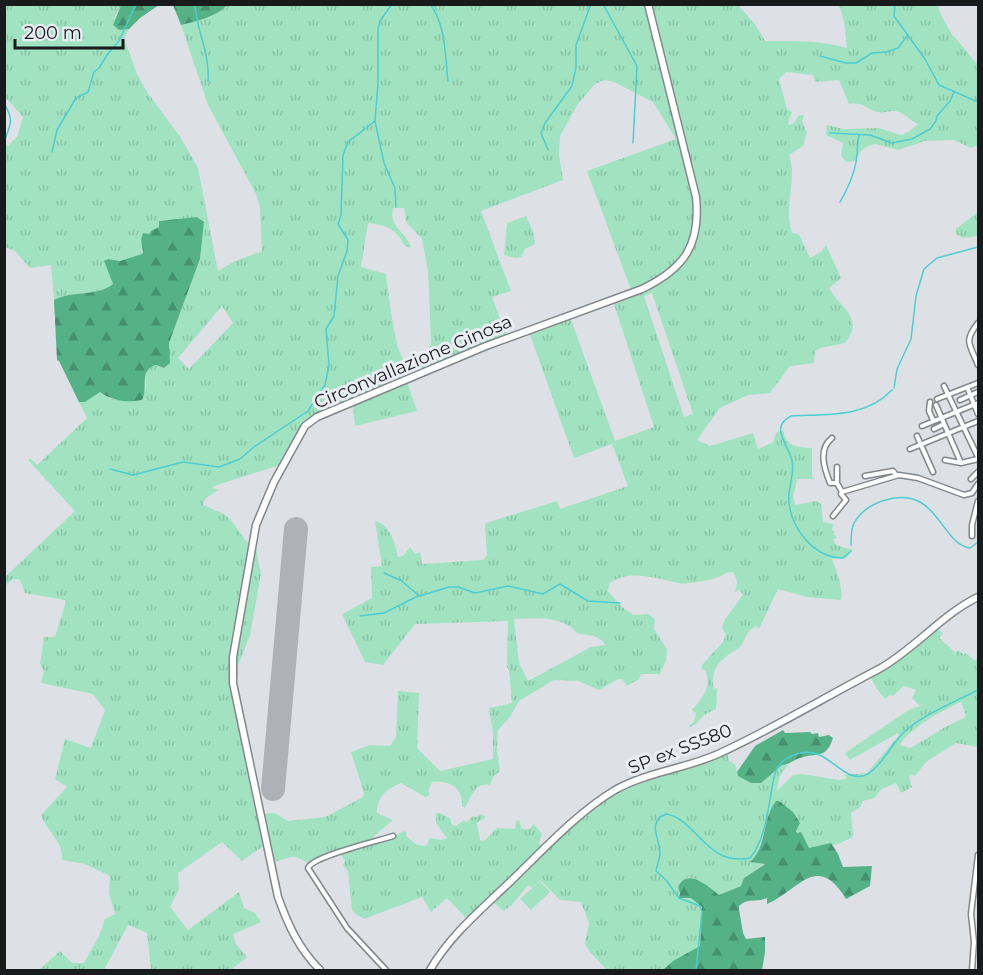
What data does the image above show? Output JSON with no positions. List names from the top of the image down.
{
  "streets": {
    "main road": ["Circonvallazione Ginosa", "SP ex SS580"]
  },
  "scale_bar": "200 m"
}
